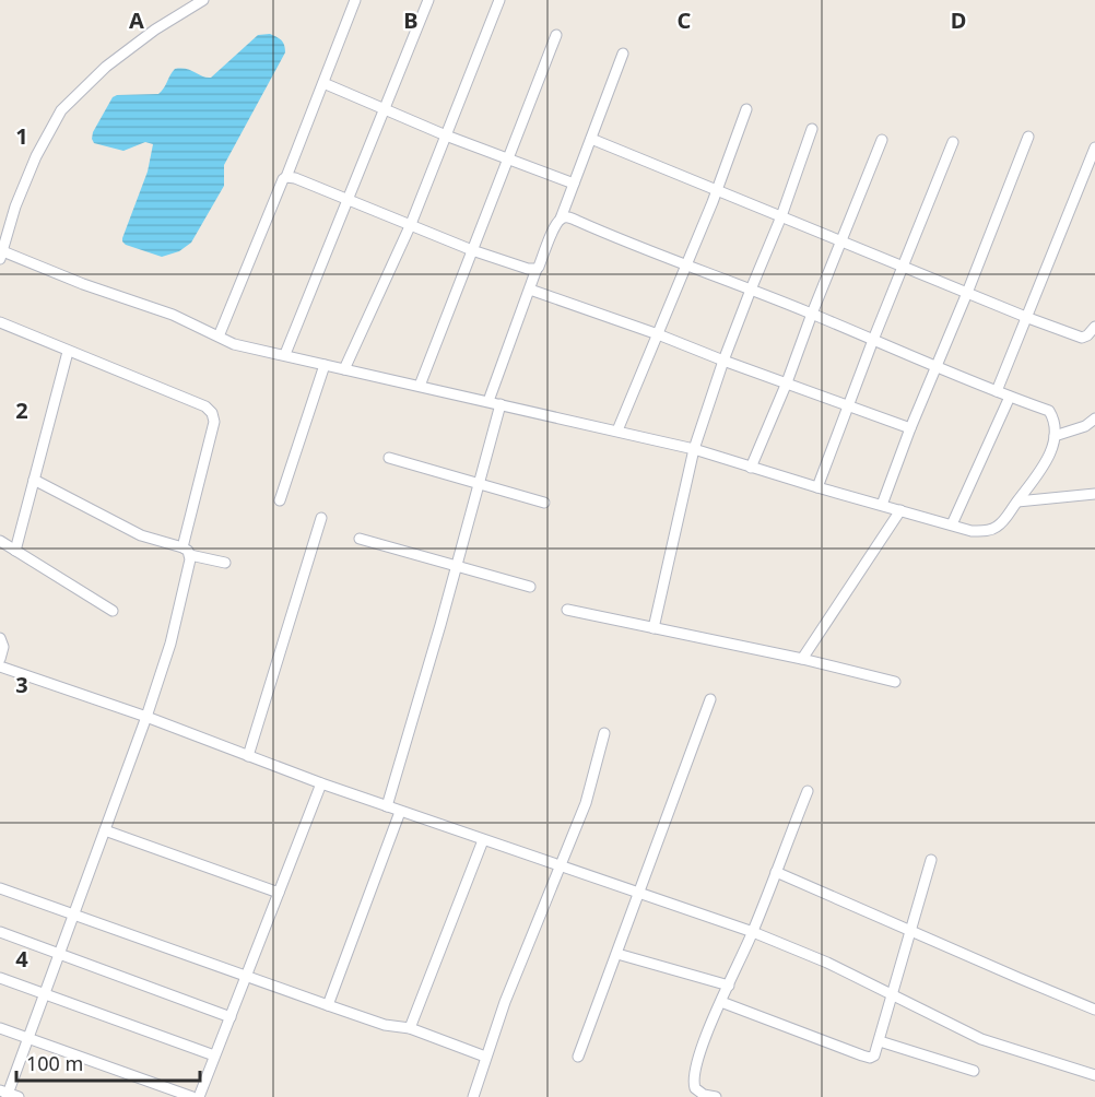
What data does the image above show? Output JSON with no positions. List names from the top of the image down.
{
  "scale_bar": "100 m",
  "grid": {
    "columns": [
      "A",
      "B",
      "C",
      "D"
    ],
    "rows": [
      "1",
      "2",
      "3",
      "4"
    ]
  }
}
